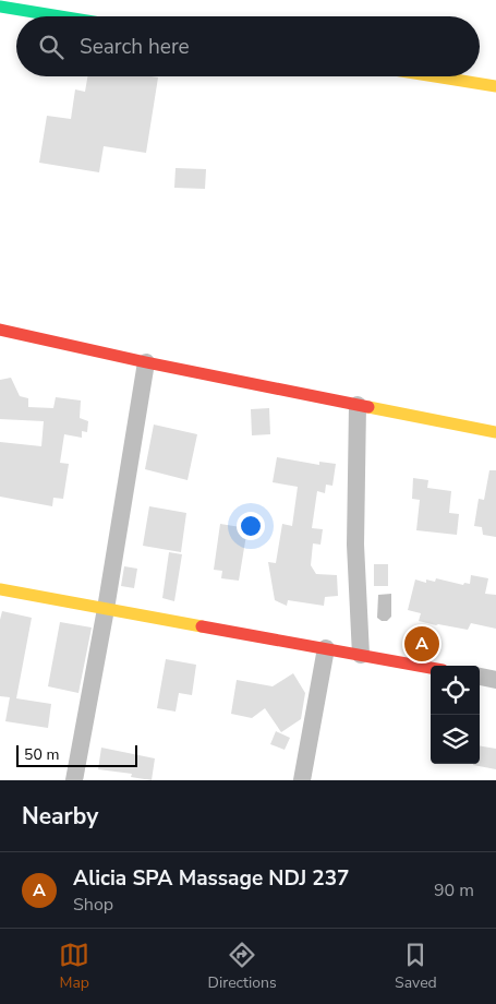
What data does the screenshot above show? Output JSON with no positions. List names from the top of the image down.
{
  "scale_bar": "50 m",
  "page": {
    "search": "Search here",
    "pins": "A",
    "scale": "50 m",
    "heading": "Nearby",
    "list": [
      {
        "mark": "A",
        "name": "Alicia SPA Massage NDJ 237",
        "note": "Shop",
        "value": "90 m"
      }
    ],
    "nav": ["Map", "Directions", "Saved"]
  }
}
